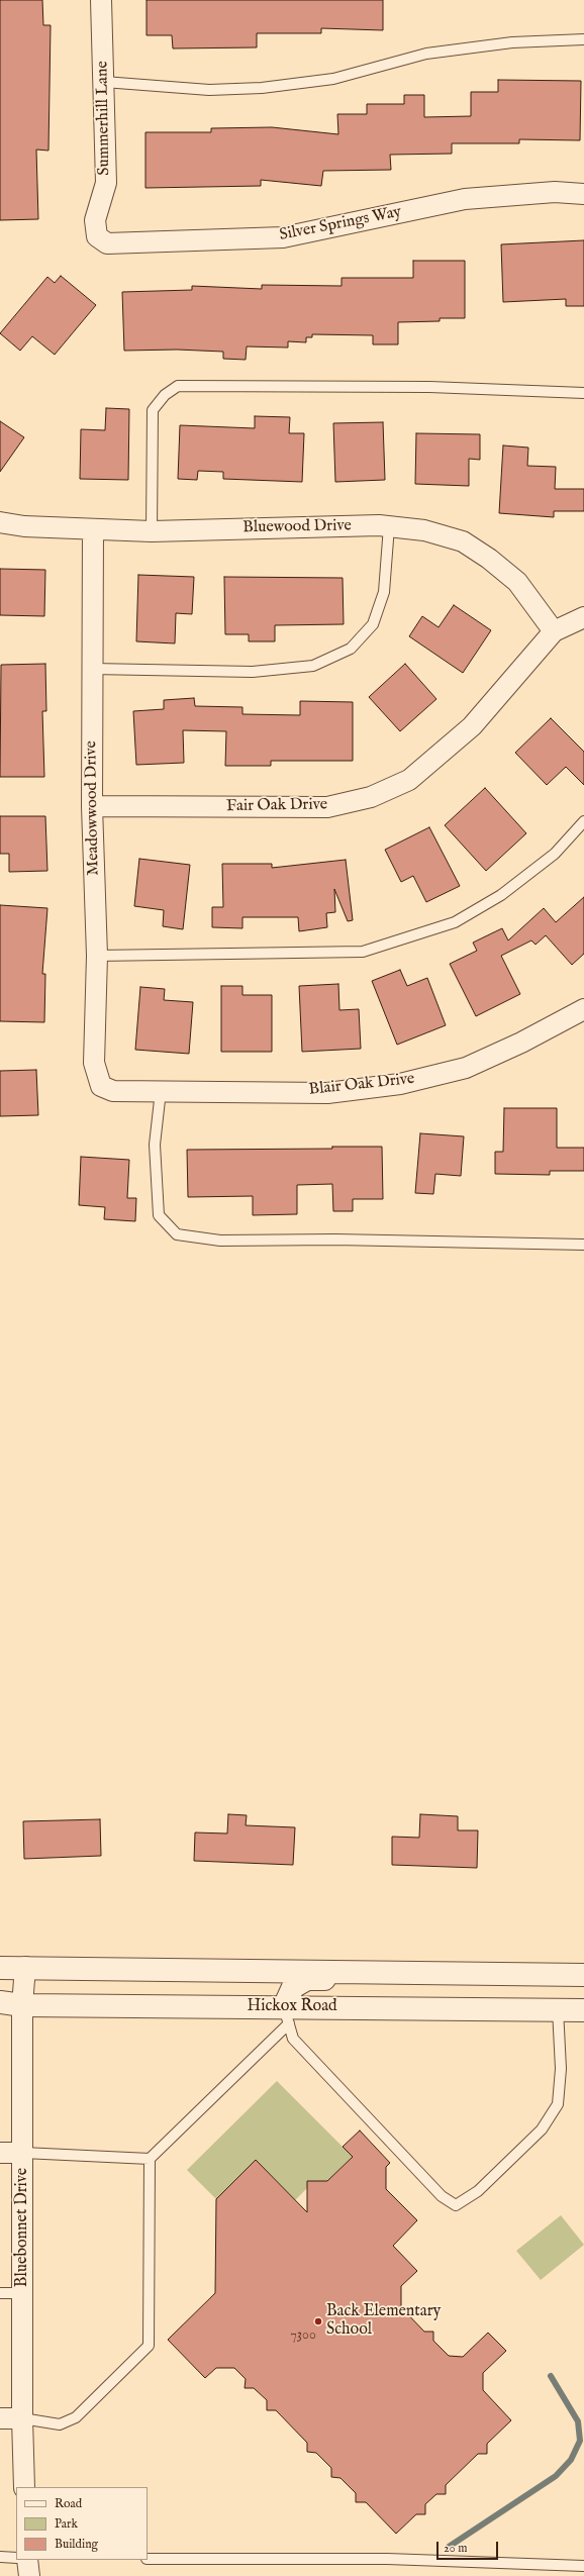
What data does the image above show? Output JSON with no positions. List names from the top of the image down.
{
  "streets": {
    "street": [
      "Summerhill Lane",
      "Silver Springs Way",
      "Bluewood Drive",
      "Fair Oak Drive",
      "Meadowwood Drive",
      "Blair Oak Drive",
      "Hickox Road",
      "Bluebonnet Drive"
    ]
  },
  "crossings": [
    ["Summerhill Lane", "Silver Springs Way"],
    ["Bluewood Drive", "Fair Oak Drive"],
    ["Bluewood Drive", "Meadowwood Drive"],
    ["Fair Oak Drive", "Meadowwood Drive"],
    ["Meadowwood Drive", "Blair Oak Drive"],
    ["Hickox Road", "Bluebonnet Drive"]
  ],
  "places": ["Back Elementary School"],
  "house_numbers": ["7300"],
  "legend": ["Road", "Park", "Building"],
  "scale_bar": "20 m"
}
